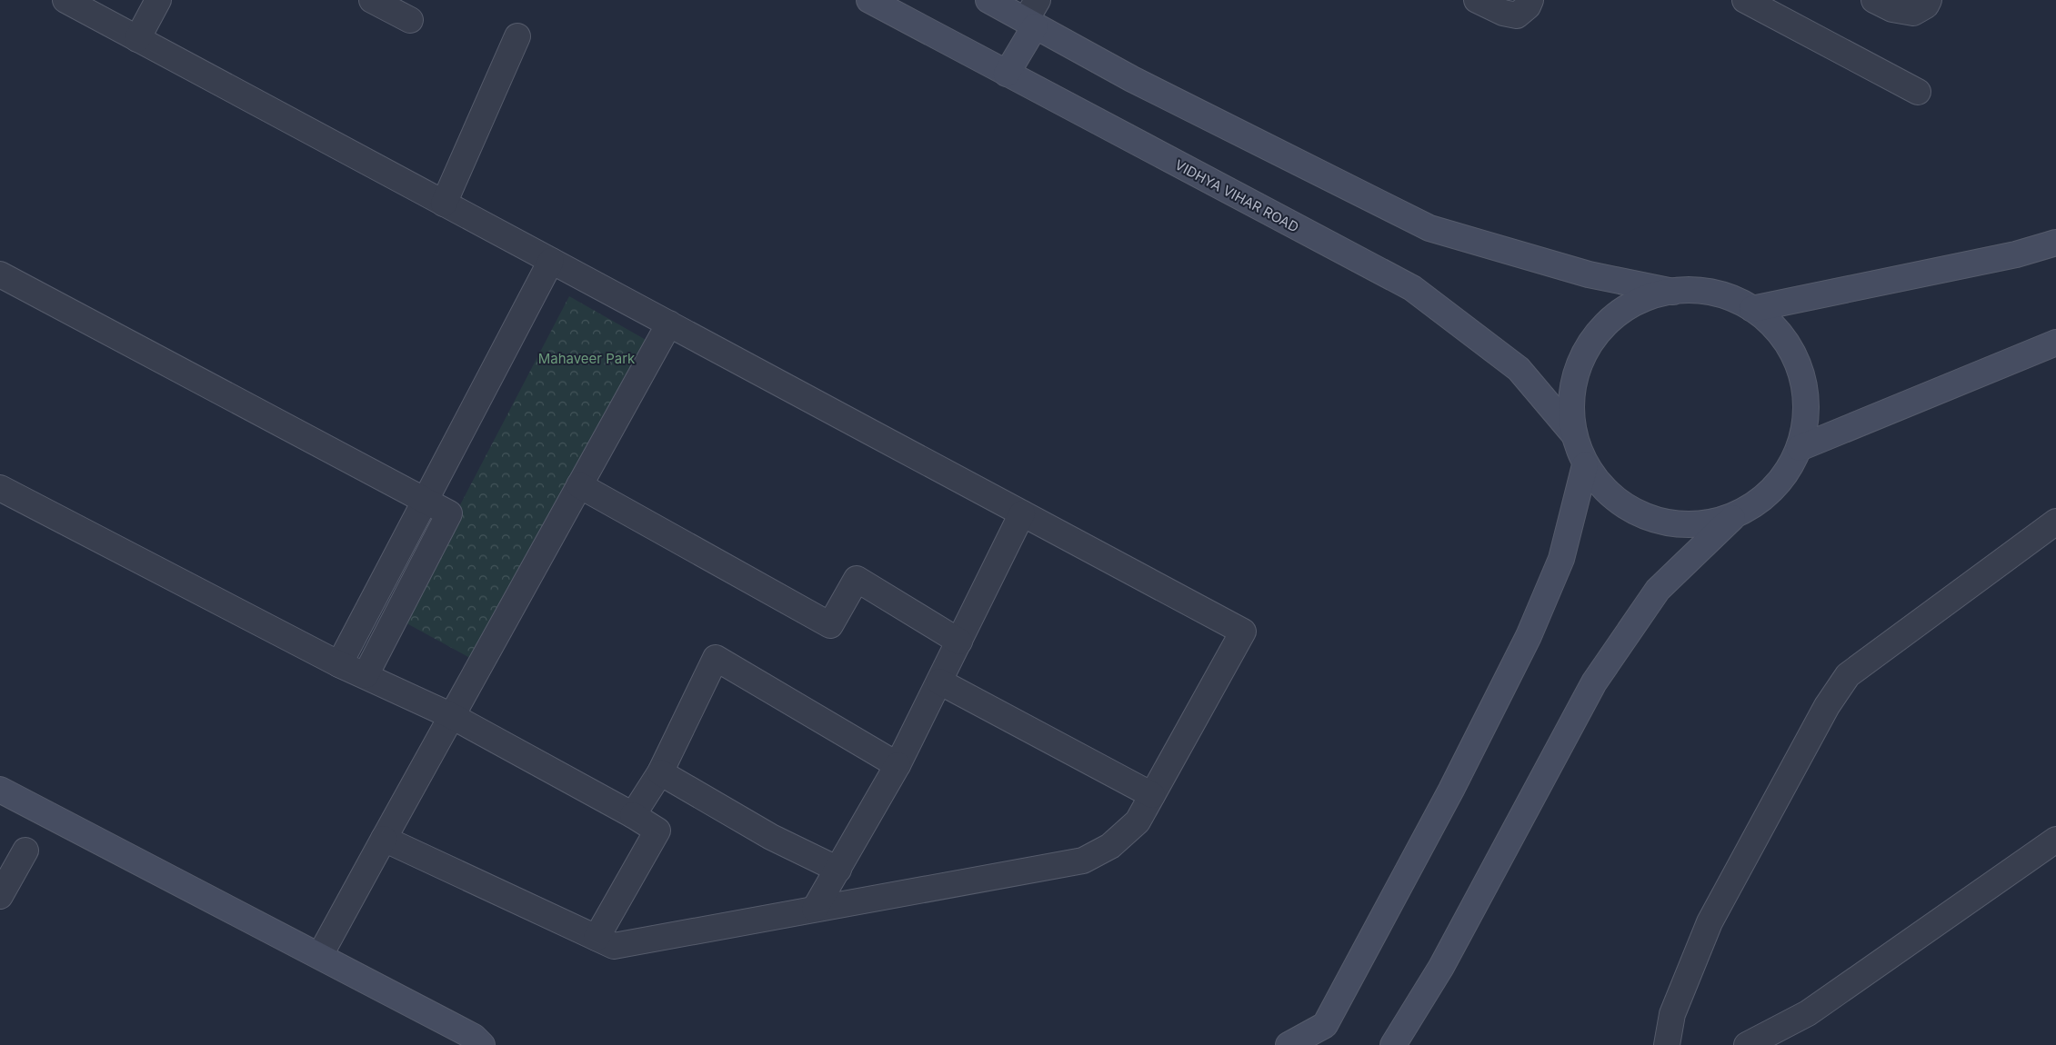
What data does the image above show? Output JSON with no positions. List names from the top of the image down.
{
  "streets": {
    "street": ["VIDHYA VIHAR ROAD"]
  },
  "parks": ["Mahaveer Park"]
}
